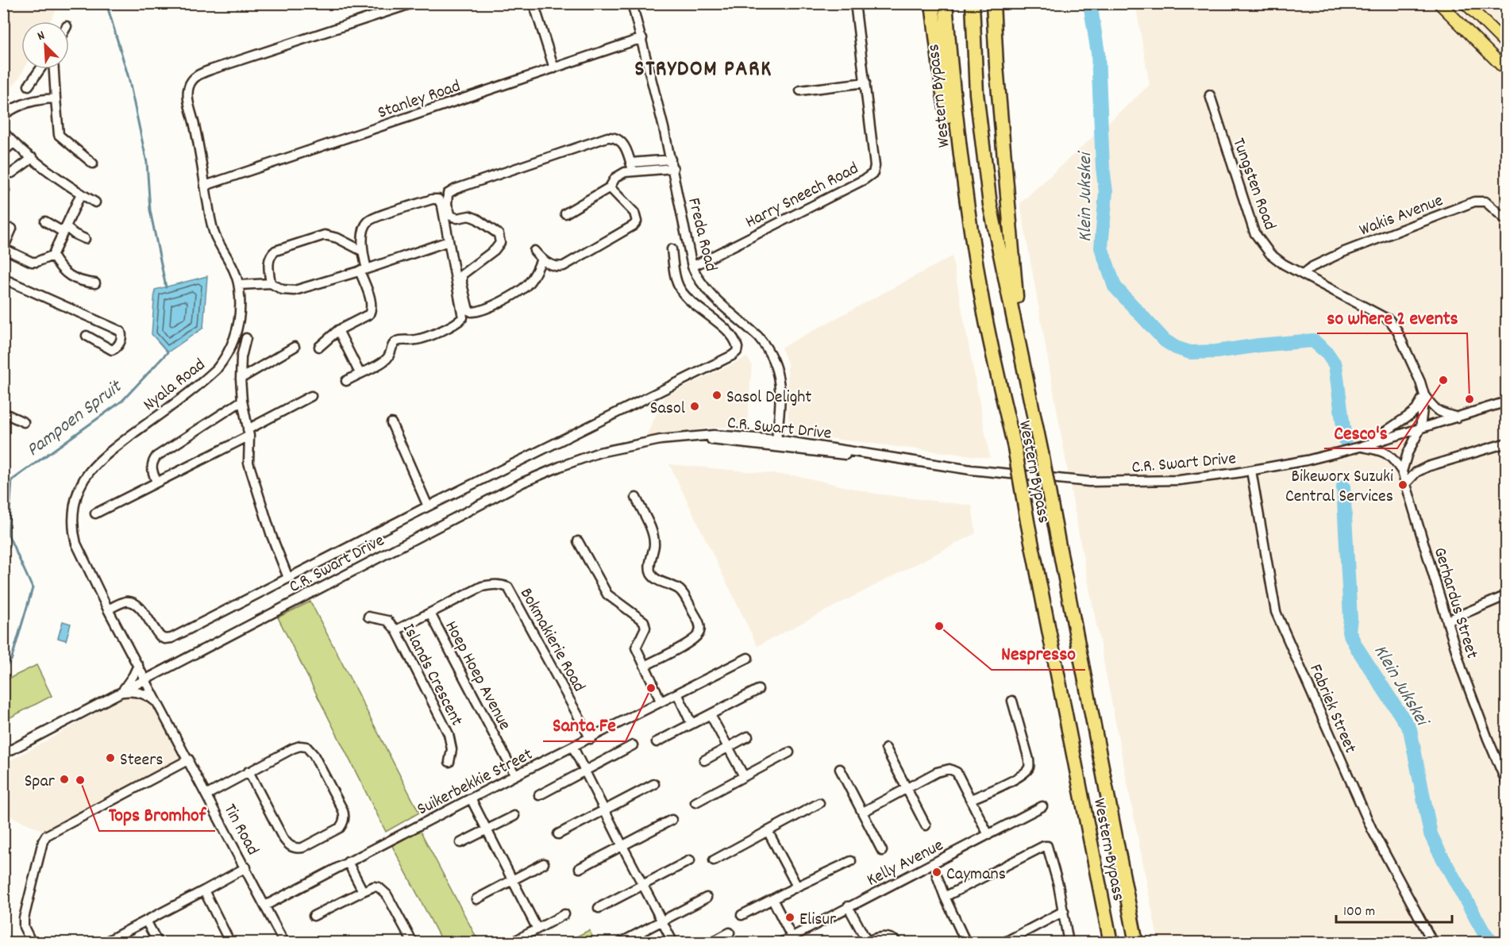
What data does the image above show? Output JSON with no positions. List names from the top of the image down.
{
  "streets": {
    "highway": ["Western Bypass"],
    "street": [
      "Stanley Road",
      "Tungsten Road",
      "Harry Sneech Road",
      "Wakis Avenue",
      "Freda Road",
      "Nyala Road",
      "C.R. Swart Drive",
      "Gerhardus Street",
      "Bokmakierie Road",
      "Islands Crescent",
      "Hoep Hoep Avenue",
      "Fabriek Street",
      "Suikerbekkie Street",
      "Tin Road",
      "Kelly Avenue"
    ]
  },
  "crossings": [
    ["Stanley Road", "Freda Road"],
    ["Stanley Road", "Nyala Road"],
    ["Tungsten Road", "Wakis Avenue"],
    ["Tungsten Road", "C.R. Swart Drive"],
    ["Harry Sneech Road", "Freda Road"],
    ["Freda Road", "C.R. Swart Drive"],
    ["Nyala Road", "C.R. Swart Drive"],
    ["Nyala Road", "Tin Road"],
    ["C.R. Swart Drive", "Fabriek Street"],
    ["C.R. Swart Drive", "Tin Road"],
    ["Bokmakierie Road", "Islands Crescent"],
    ["Bokmakierie Road", "Hoep Hoep Avenue"],
    ["Bokmakierie Road", "Suikerbekkie Street"],
    ["Hoep Hoep Avenue", "Suikerbekkie Street"],
    ["Suikerbekkie Street", "Tin Road"]
  ],
  "districts": ["STRYDOM PARK"],
  "water": ["Klein Jukskei", "Pampoen Spruit"],
  "places": [
    "Cesco's",
    "Sasol Delight",
    "so where 2 events",
    "Sasol",
    "Bikeworx Suzuki Central Services",
    "Nespresso",
    "Santa Fe",
    "Steers",
    "Spar",
    "Tops Bromhof",
    "Caymans",
    "Elisur"
  ],
  "scale_bar": "100 m",
  "north": "top left"
}
